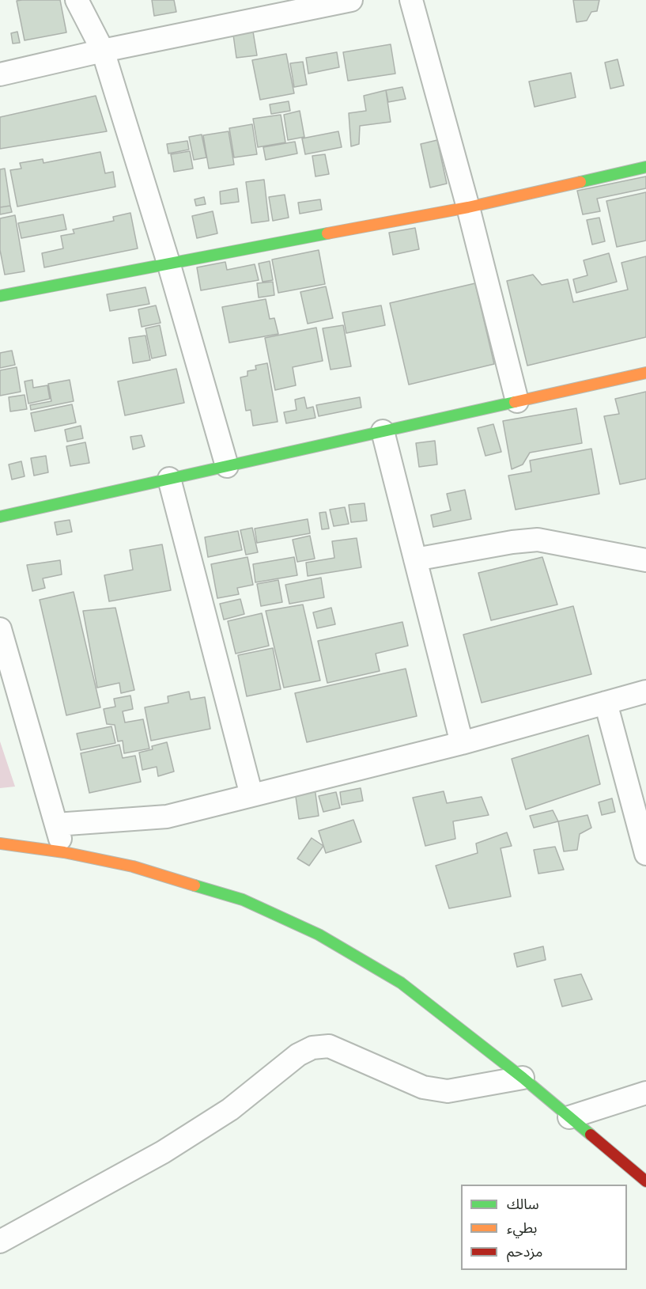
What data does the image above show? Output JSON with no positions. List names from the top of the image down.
{
  "legend": ["سالك", "بطيء", "مزدحم"]
}
